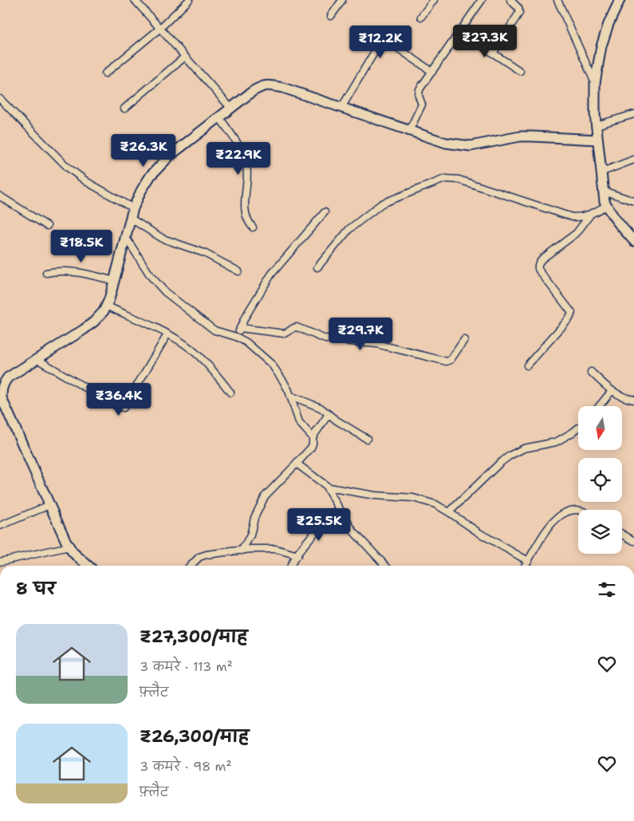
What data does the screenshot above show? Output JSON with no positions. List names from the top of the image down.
{
  "north": "bottom",
  "page": {
    "price": [
      "₹27.3K",
      "₹12.2K",
      "₹26.3K",
      "₹22.9K",
      "₹18.5K",
      "₹29.7K",
      "₹36.4K",
      "₹25.5K"
    ],
    "heading": "8 घर",
    "list": [
      {
        "name": "₹27,300/माह",
        "note": "3 कमरे · 113 m² · फ़्लैट"
      },
      {
        "name": "₹26,300/माह",
        "note": "3 कमरे · 98 m² · फ़्लैट"
      }
    ]
  }
}
